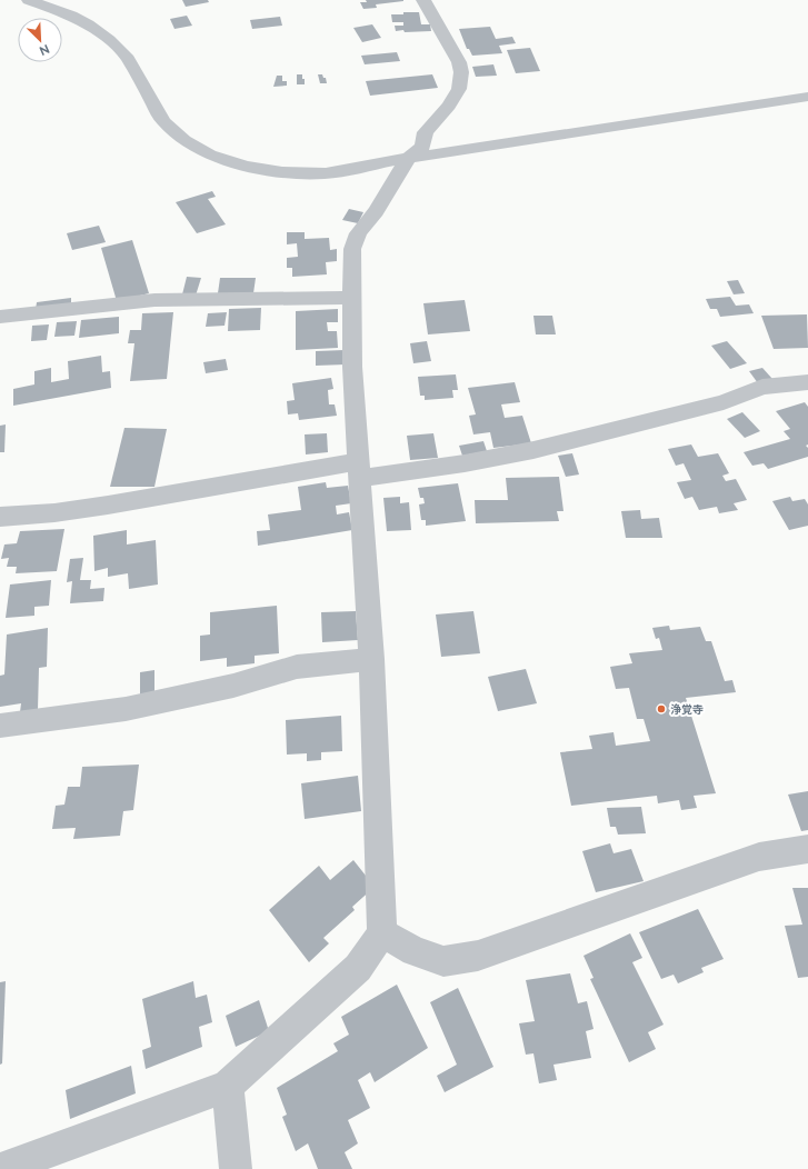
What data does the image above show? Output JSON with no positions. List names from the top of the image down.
{
  "places": ["浄覚寺"],
  "north": "bottom right"
}
